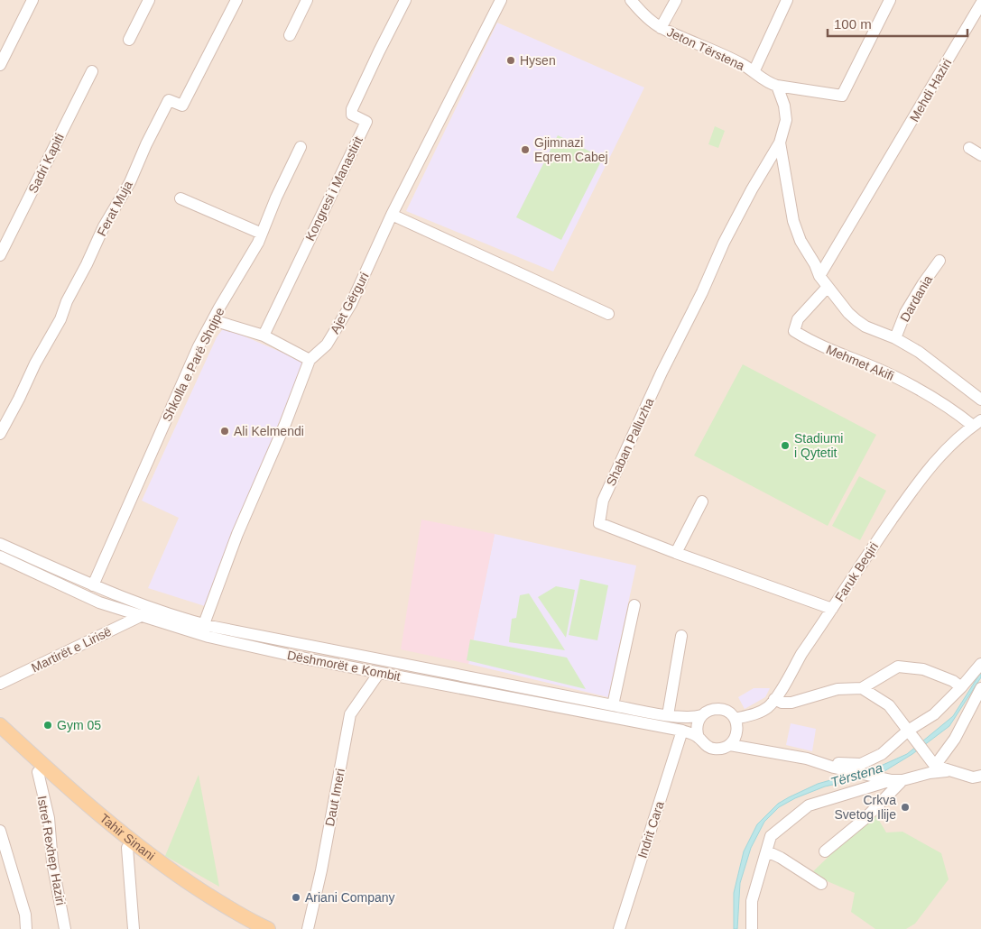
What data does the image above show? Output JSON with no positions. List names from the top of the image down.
{
  "streets": {
    "main road": ["Tahir Sinani"],
    "street": [
      "Jeton Tërstena",
      "Mehdi Haziri",
      "Sadri Kapiti",
      "Kongresi i Manastirit",
      "Ferat Muja",
      "Dardania",
      "Ajet Gërguri",
      "Mehmet Akifi",
      "Shkolla e Parë Shqipe",
      "Shaban Palluzha",
      "Faruk Beqiri",
      "Martirët e Lirisë",
      "Dëshmorët e Kombit",
      "Daut Imeri",
      "Indrit Cara",
      "Istref Rexhep Haziri"
    ]
  },
  "crossings": [
    ["Ajet Gërguri", "Dëshmorët e Kombit"],
    ["Mehmet Akifi", "Faruk Beqiri"],
    ["Shkolla e Parë Shqipe", "Dëshmorët e Kombit"],
    ["Shaban Palluzha", "Faruk Beqiri"],
    ["Faruk Beqiri", "Dëshmorët e Kombit"],
    ["Martirët e Lirisë", "Dëshmorët e Kombit"],
    ["Dëshmorët e Kombit", "Daut Imeri"],
    ["Dëshmorët e Kombit", "Indrit Cara"],
    ["Tahir Sinani", "Istref Rexhep Haziri"]
  ],
  "water": ["Tërstena"],
  "places": [
    "Hysen",
    "Gjimnazi Eqrem Cabej",
    "Ali Kelmendi",
    "Stadiumi i Qytetit",
    "Gym 05",
    "Crkva Svetog Ilije",
    "Ariani Company"
  ],
  "scale_bar": "100 m"
}
